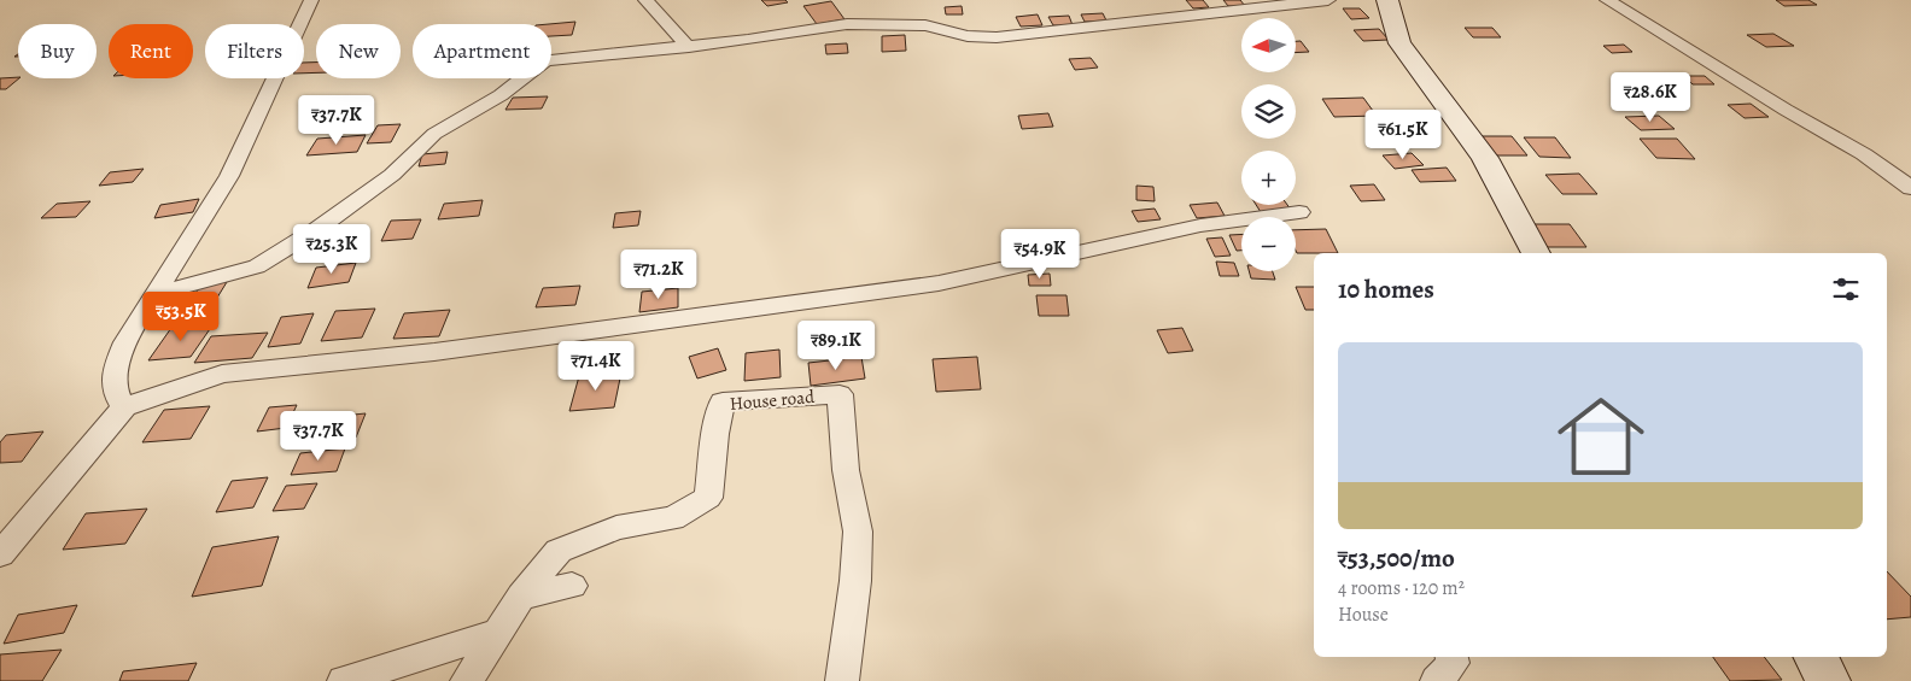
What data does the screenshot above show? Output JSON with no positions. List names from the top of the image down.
{
  "streets": {
    "street": ["House road"]
  },
  "north": "left",
  "page": {
    "map_buttons": ["+", "−"],
    "chip": [
      "Buy",
      "Rent",
      "Filters",
      "New",
      "Apartment"
    ],
    "price": [
      "₹28.6K",
      "₹37.7K",
      "₹61.5K",
      "₹25.3K",
      "₹54.9K",
      "₹71.2K",
      "₹53.5K",
      "₹89.1K",
      "₹71.4K",
      "₹37.7K"
    ],
    "heading": "10 homes",
    "list": [
      {
        "name": "₹53,500/mo",
        "note": "4 rooms · 120 m² · House"
      }
    ]
  }
}
